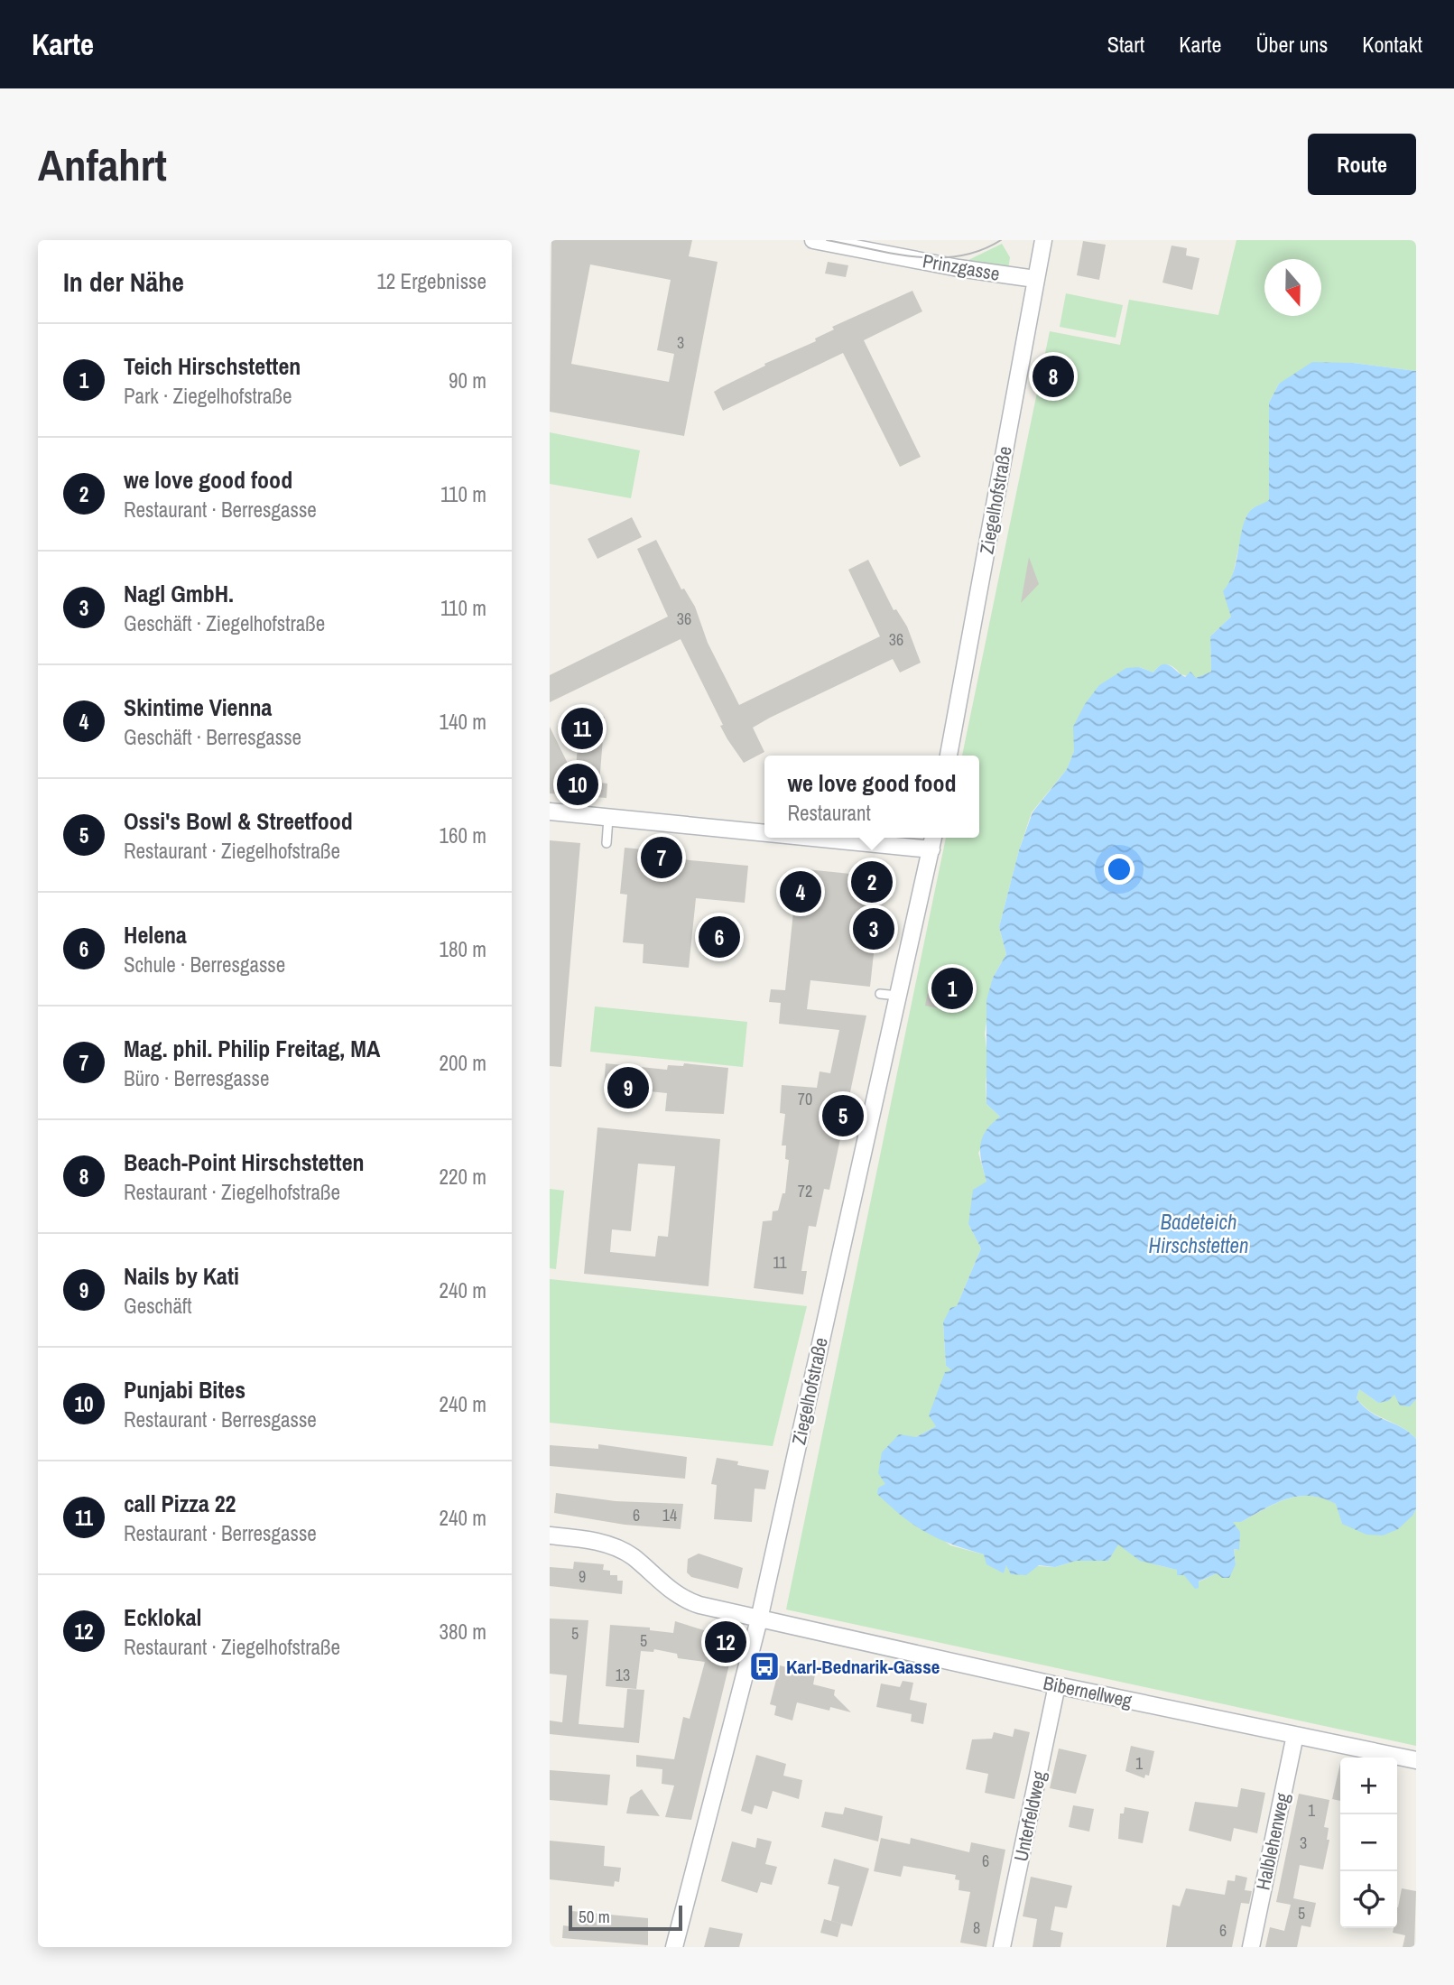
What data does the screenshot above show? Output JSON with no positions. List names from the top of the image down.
{
  "streets": {
    "street": [
      "Prinzgasse",
      "Ziegelhofstraße",
      "Bibernellweg",
      "Unterfeldweg",
      "Halblehenweg"
    ]
  },
  "crossings": [
    ["Prinzgasse", "Ziegelhofstraße"],
    ["Ziegelhofstraße", "Bibernellweg"],
    ["Bibernellweg", "Unterfeldweg"],
    ["Bibernellweg", "Halblehenweg"]
  ],
  "water": ["Badeteich Hirschstetten"],
  "places": {
    "bus stop": ["Karl-Bednarik-Gasse"]
  },
  "house_numbers": [
    "3",
    "36",
    "36",
    "70",
    "72",
    "11",
    "6",
    "14",
    "9",
    "5",
    "5",
    "13",
    "1",
    "1",
    "3",
    "6",
    "5",
    "8",
    "6"
  ],
  "scale_bar": "50 m",
  "north": "bottom",
  "page": {
    "header": "Karte",
    "nav": [
      "Start",
      "Karte",
      "Über uns",
      "Kontakt"
    ],
    "buttons": "Route",
    "title": "Anfahrt",
    "heading": ["In der Nähe", "12 Ergebnisse"],
    "list": [
      {
        "mark": "1",
        "name": "Teich Hirschstetten",
        "note": "Park · Ziegelhofstraße",
        "value": "90 m"
      },
      {
        "mark": "2",
        "name": "we love good food",
        "note": "Restaurant · Berresgasse",
        "value": "110 m"
      },
      {
        "mark": "3",
        "name": "Nagl GmbH.",
        "note": "Geschäft · Ziegelhofstraße",
        "value": "110 m"
      },
      {
        "mark": "4",
        "name": "Skintime Vienna",
        "note": "Geschäft · Berresgasse",
        "value": "140 m"
      },
      {
        "mark": "5",
        "name": "Ossi's Bowl & Streetfood",
        "note": "Restaurant · Ziegelhofstraße",
        "value": "160 m"
      },
      {
        "mark": "6",
        "name": "Helena",
        "note": "Schule · Berresgasse",
        "value": "180 m"
      },
      {
        "mark": "7",
        "name": "Mag. phil. Philip Freitag, MA",
        "note": "Büro · Berresgasse",
        "value": "200 m"
      },
      {
        "mark": "8",
        "name": "Beach-Point Hirschstetten",
        "note": "Restaurant · Ziegelhofstraße",
        "value": "220 m"
      },
      {
        "mark": "9",
        "name": "Nails by Kati",
        "note": "Geschäft",
        "value": "240 m"
      },
      {
        "mark": "10",
        "name": "Punjabi Bites",
        "note": "Restaurant · Berresgasse",
        "value": "240 m"
      },
      {
        "mark": "11",
        "name": "call Pizza 22",
        "note": "Restaurant · Berresgasse",
        "value": "240 m"
      },
      {
        "mark": "12",
        "name": "Ecklokal",
        "note": "Restaurant · Ziegelhofstraße",
        "value": "380 m"
      }
    ],
    "pins": [
      "8",
      "11",
      "10",
      "7",
      "2",
      "4",
      "3",
      "6",
      "1",
      "9",
      "5",
      "12"
    ],
    "popup": ["we love good food", "Restaurant"],
    "map_buttons": ["+", "−"],
    "scale": "50 m"
  }
}
